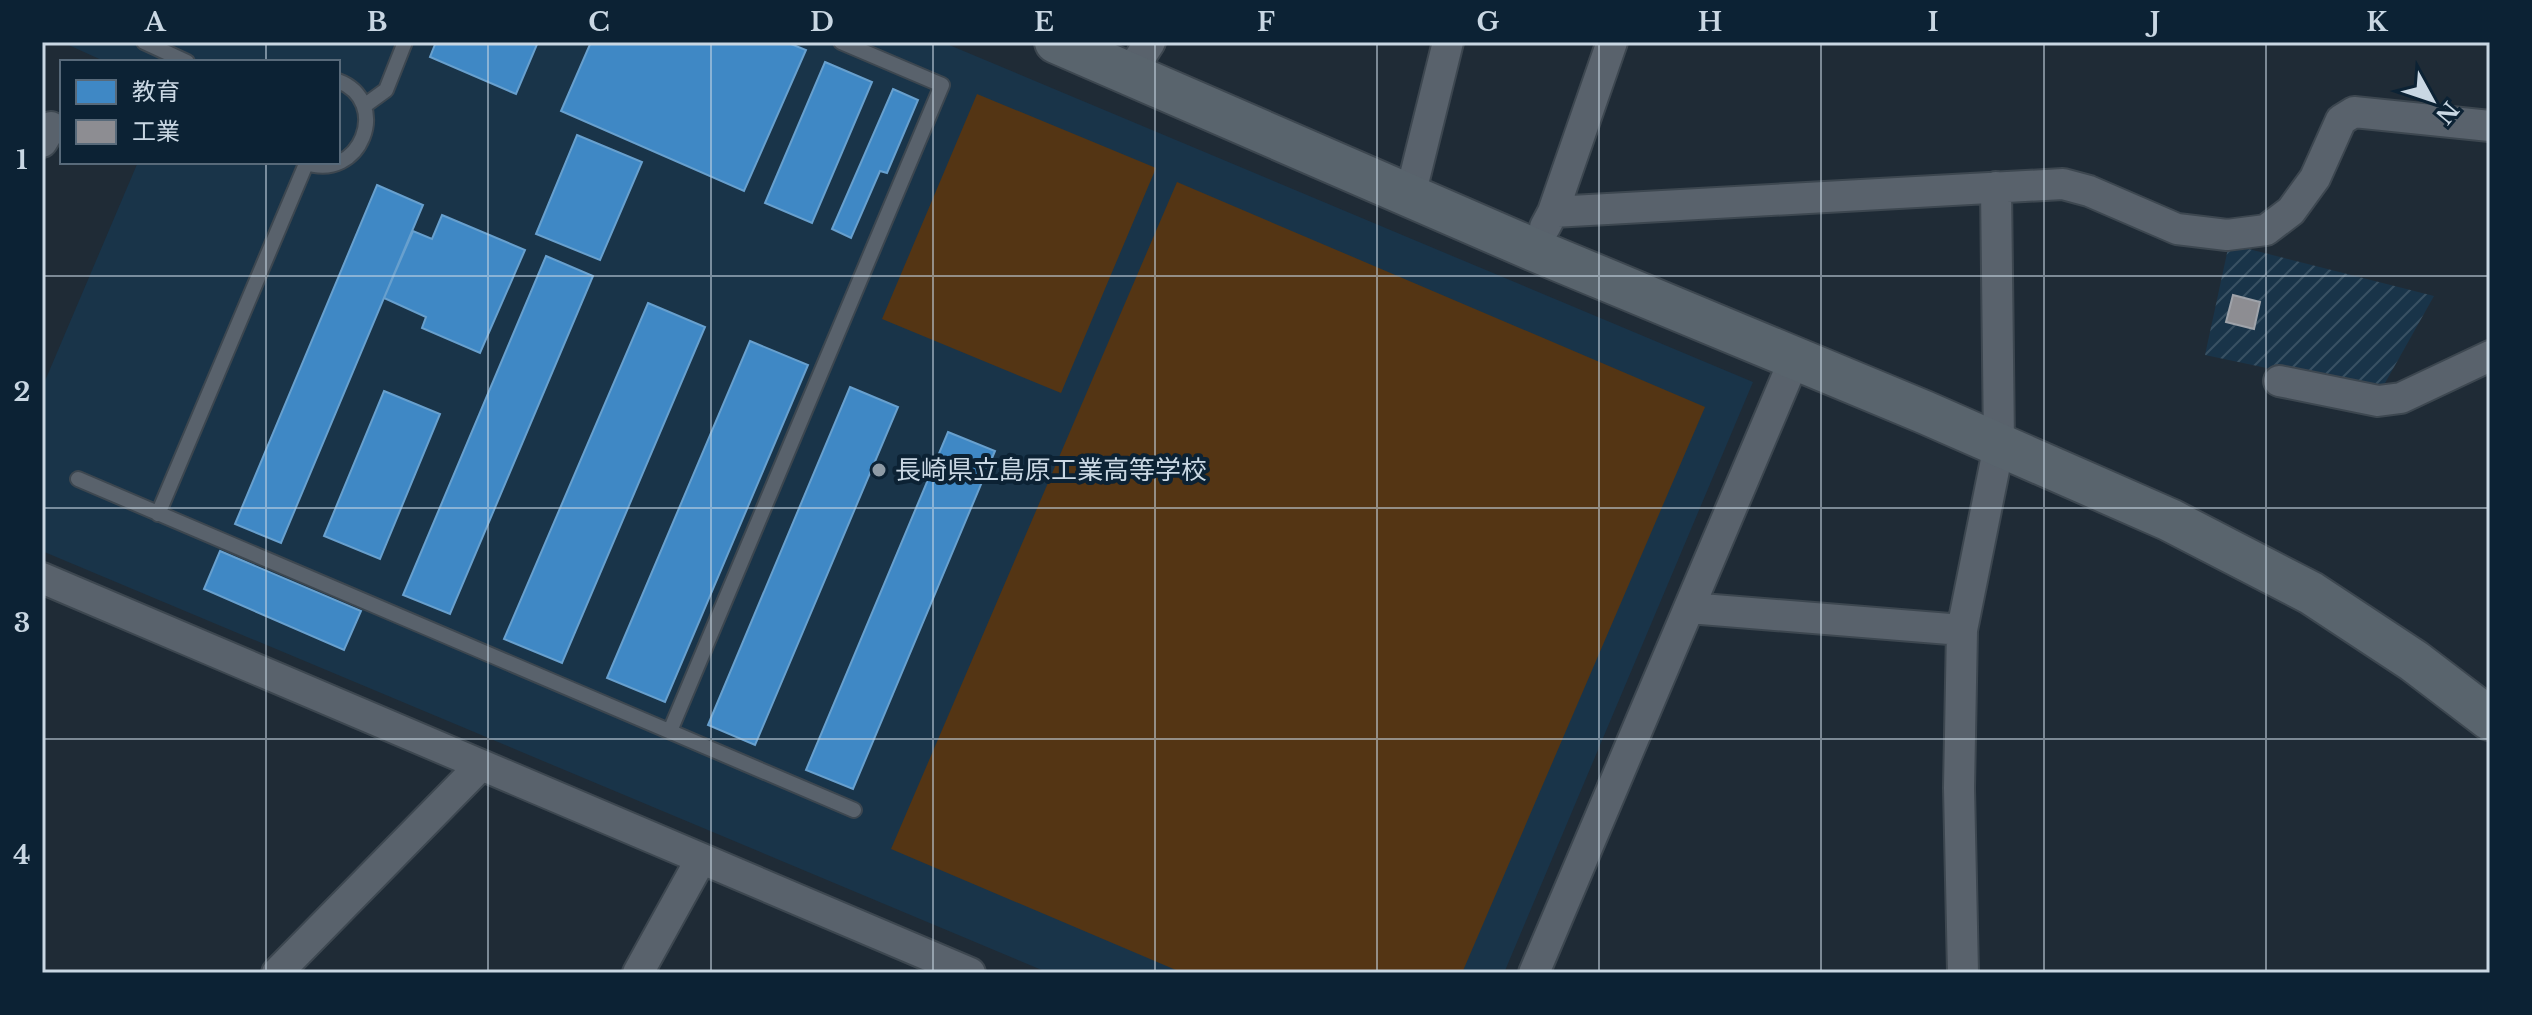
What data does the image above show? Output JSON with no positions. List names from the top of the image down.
{
  "places": ["長崎県立島原工業高等学校"],
  "legend": ["教育", "工業"],
  "north": "bottom right",
  "grid": {
    "columns": [
      "A",
      "B",
      "C",
      "D",
      "E",
      "F",
      "G",
      "H",
      "I",
      "J",
      "K"
    ],
    "rows": [
      "1",
      "2",
      "3",
      "4"
    ]
  }
}
